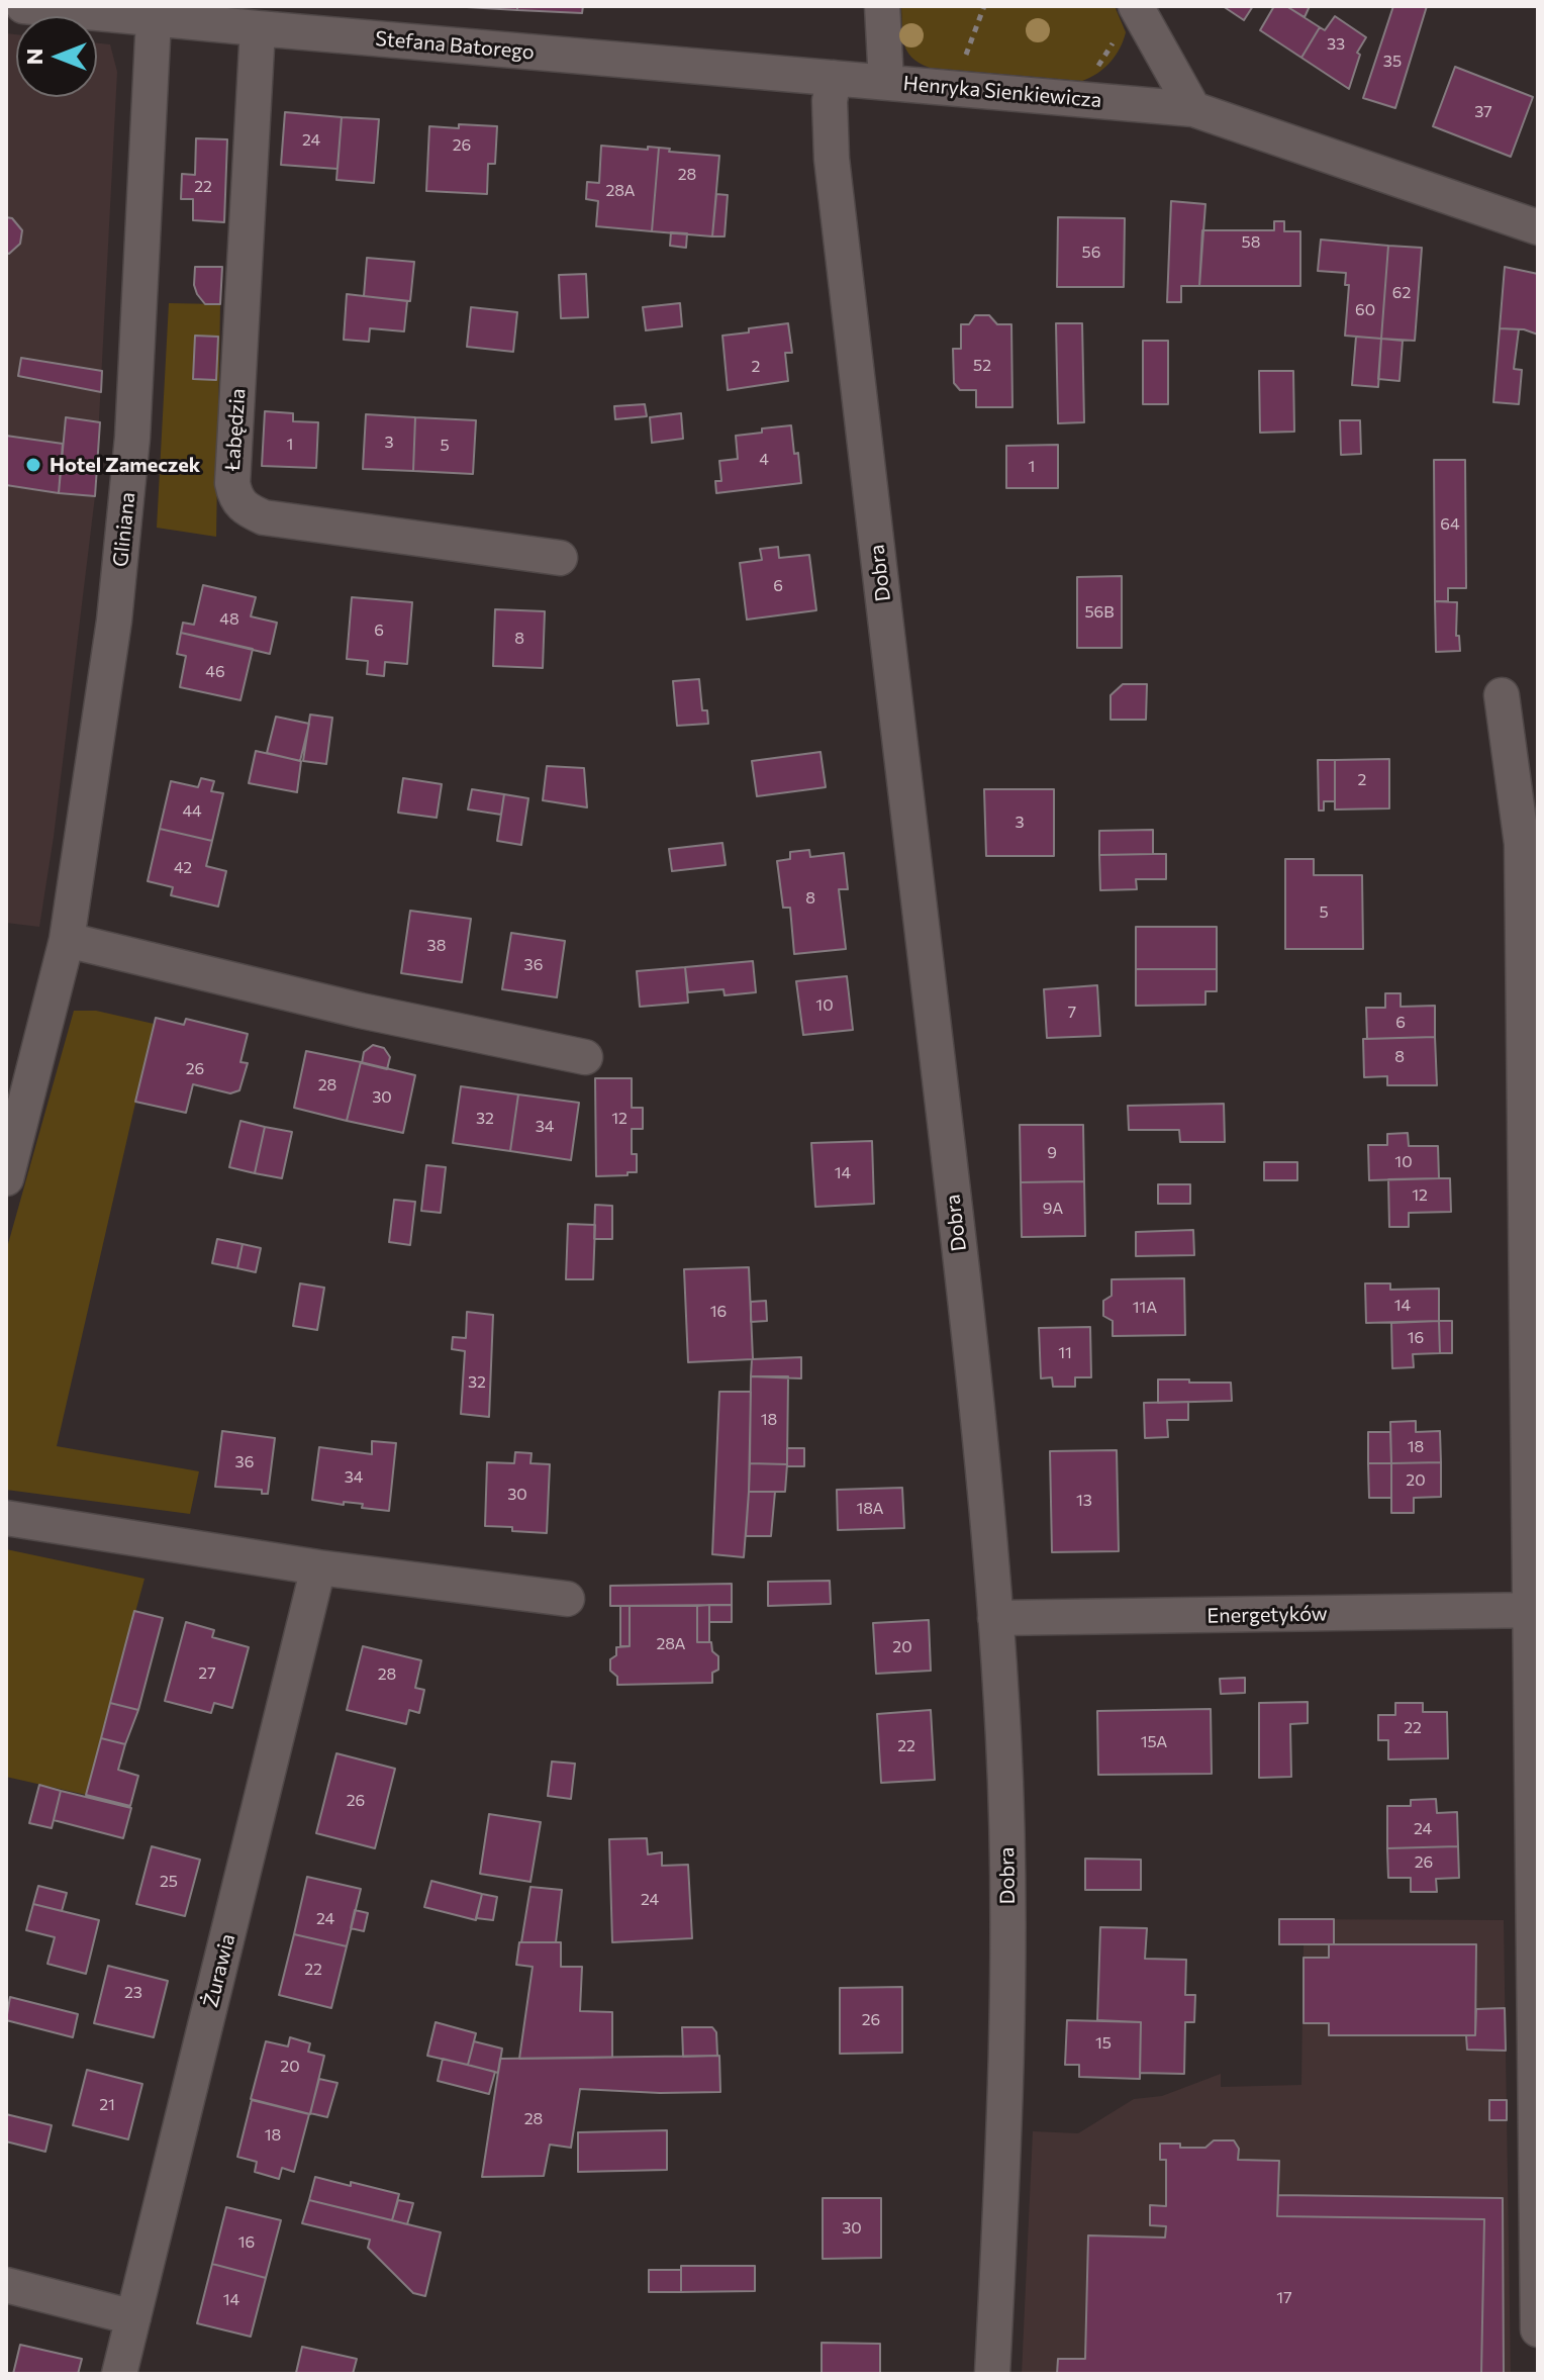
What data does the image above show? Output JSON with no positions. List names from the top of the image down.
{
  "streets": {
    "street": [
      "Stefana Batorego",
      "Henryka Sienkiewicza",
      "Łabędzia",
      "Gliniana",
      "Dobra",
      "Energetyków",
      "Żurawia"
    ]
  },
  "crossings": [
    ["Stefana Batorego", "Henryka Sienkiewicza"],
    ["Stefana Batorego", "Łabędzia"],
    ["Stefana Batorego", "Gliniana"],
    ["Stefana Batorego", "Dobra"],
    ["Dobra", "Energetyków"]
  ],
  "places": ["Hotel Zameczek"],
  "house_numbers": [
    "33",
    "35",
    "37",
    "24",
    "26",
    "28",
    "22",
    "28A",
    "58",
    "56",
    "62",
    "60",
    "52",
    "2",
    "3",
    "1",
    "5",
    "4",
    "1",
    "64",
    "6",
    "56B",
    "48",
    "6",
    "8",
    "46",
    "2",
    "44",
    "3",
    "42",
    "8",
    "5",
    "38",
    "36",
    "10",
    "7",
    "6",
    "8",
    "26",
    "28",
    "30",
    "32",
    "12",
    "34",
    "9",
    "10",
    "14",
    "12",
    "9A",
    "14",
    "11A",
    "16",
    "16",
    "11",
    "32",
    "18",
    "18",
    "36",
    "34",
    "20",
    "30",
    "13",
    "18A",
    "28A",
    "20",
    "27",
    "28",
    "22",
    "15A",
    "22",
    "26",
    "24",
    "26",
    "25",
    "24",
    "24",
    "22",
    "23",
    "26",
    "15",
    "20",
    "21",
    "28",
    "18",
    "30",
    "16",
    "17",
    "14"
  ],
  "north": "left"
}
